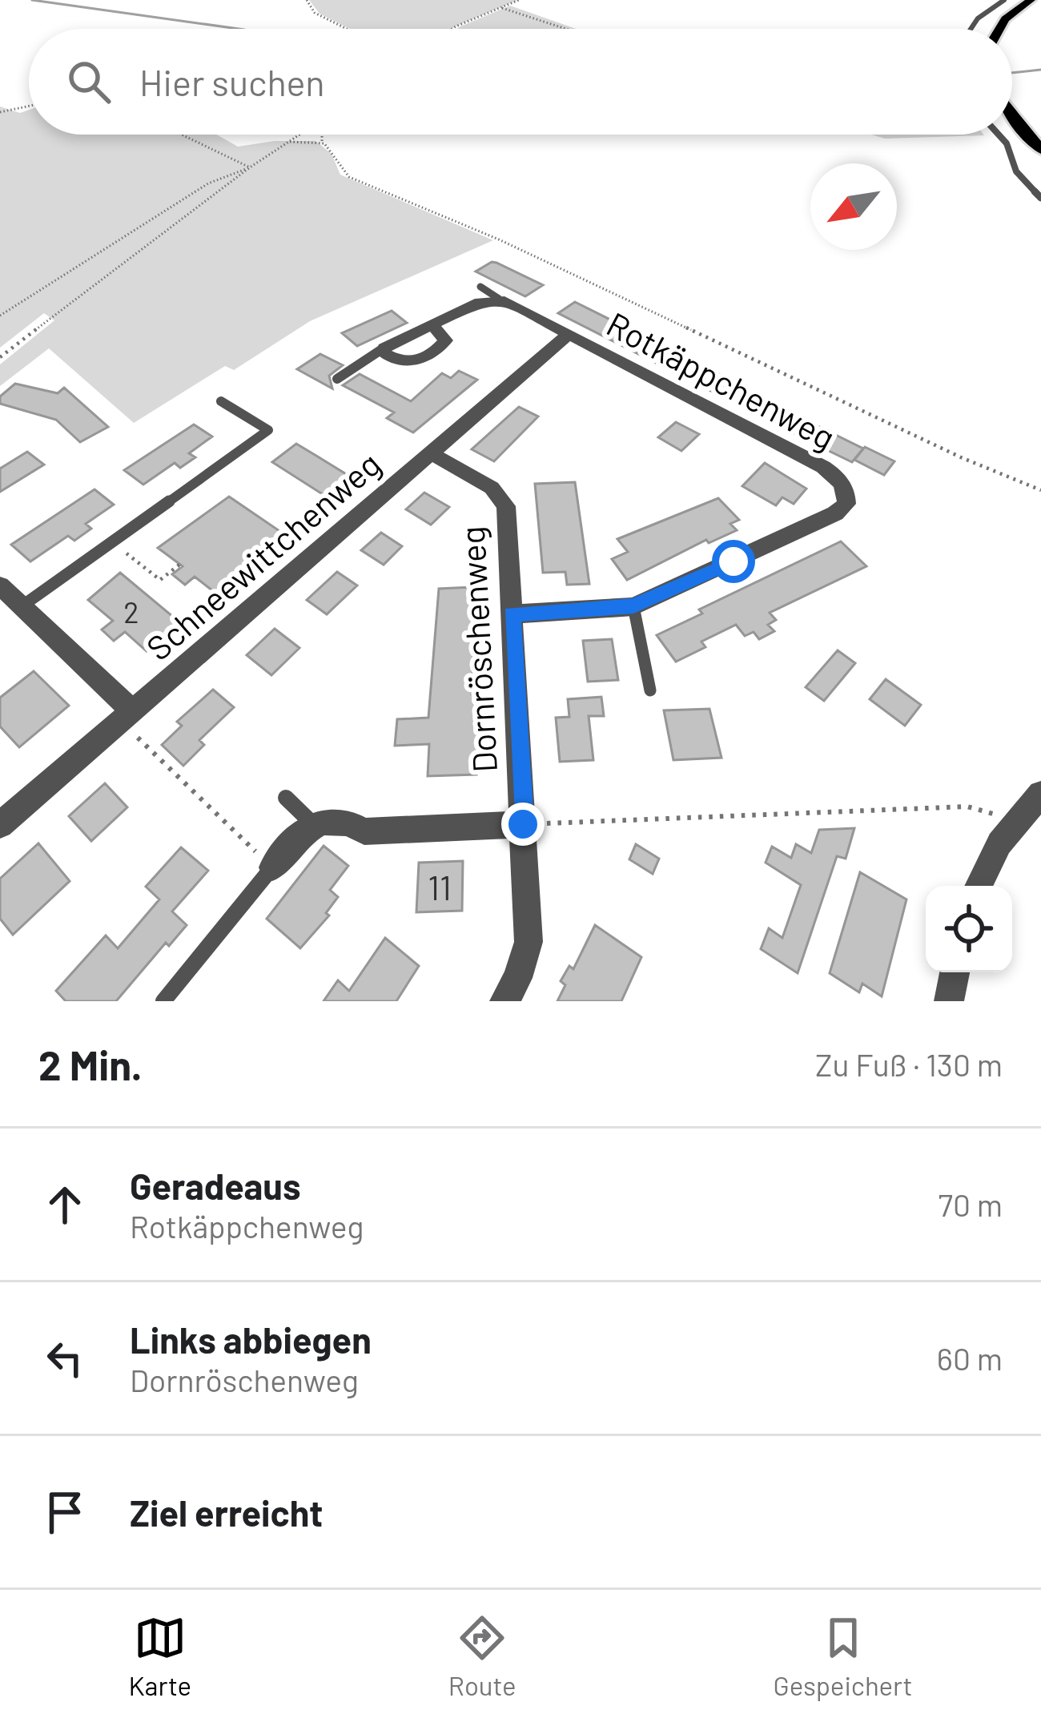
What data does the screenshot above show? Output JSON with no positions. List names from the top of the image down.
{
  "streets": {
    "street": ["Rotkäppchenweg", "Schneewittchenweg", "Dornröschenweg"]
  },
  "crossings": [
    ["Rotkäppchenweg", "Schneewittchenweg"],
    ["Rotkäppchenweg", "Dornröschenweg"],
    ["Schneewittchenweg", "Dornröschenweg"]
  ],
  "house_numbers": ["2", "11"],
  "north": "bottom left",
  "page": {
    "search": "Hier suchen",
    "heading": ["2 Min.", "Zu Fuß · 130 m"],
    "list": [
      ["Geradeaus", "Rotkäppchenweg", "70 m"],
      ["Links abbiegen", "Dornröschenweg", "60 m"],
      "Ziel erreicht"
    ],
    "nav": ["Karte", "Route", "Gespeichert"]
  }
}
